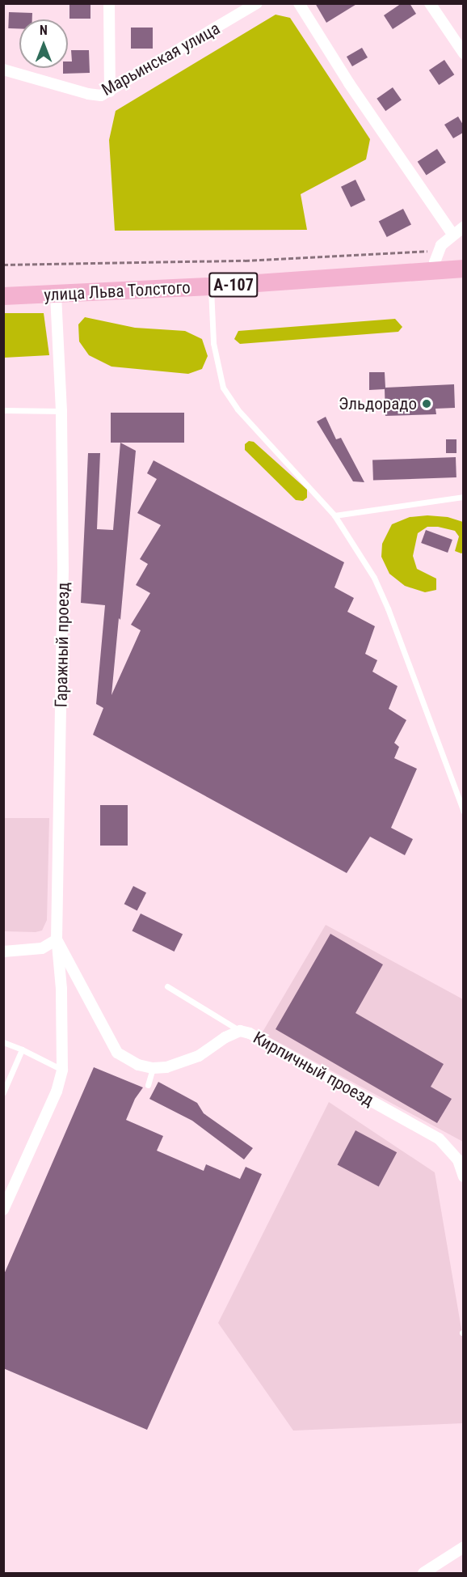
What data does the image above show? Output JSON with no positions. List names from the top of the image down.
{
  "streets": {
    "highway": ["А-107", "улица Льва Толстого"],
    "street": ["Марьинская улица", "Гаражный проезд", "Кирпичный проезд"]
  },
  "crossings": [
    ["улица Льва Толстого", "Гаражный проезд"],
    ["Гаражный проезд", "Кирпичный проезд"]
  ],
  "places": ["Эльдорадо"],
  "north": "top"
}
